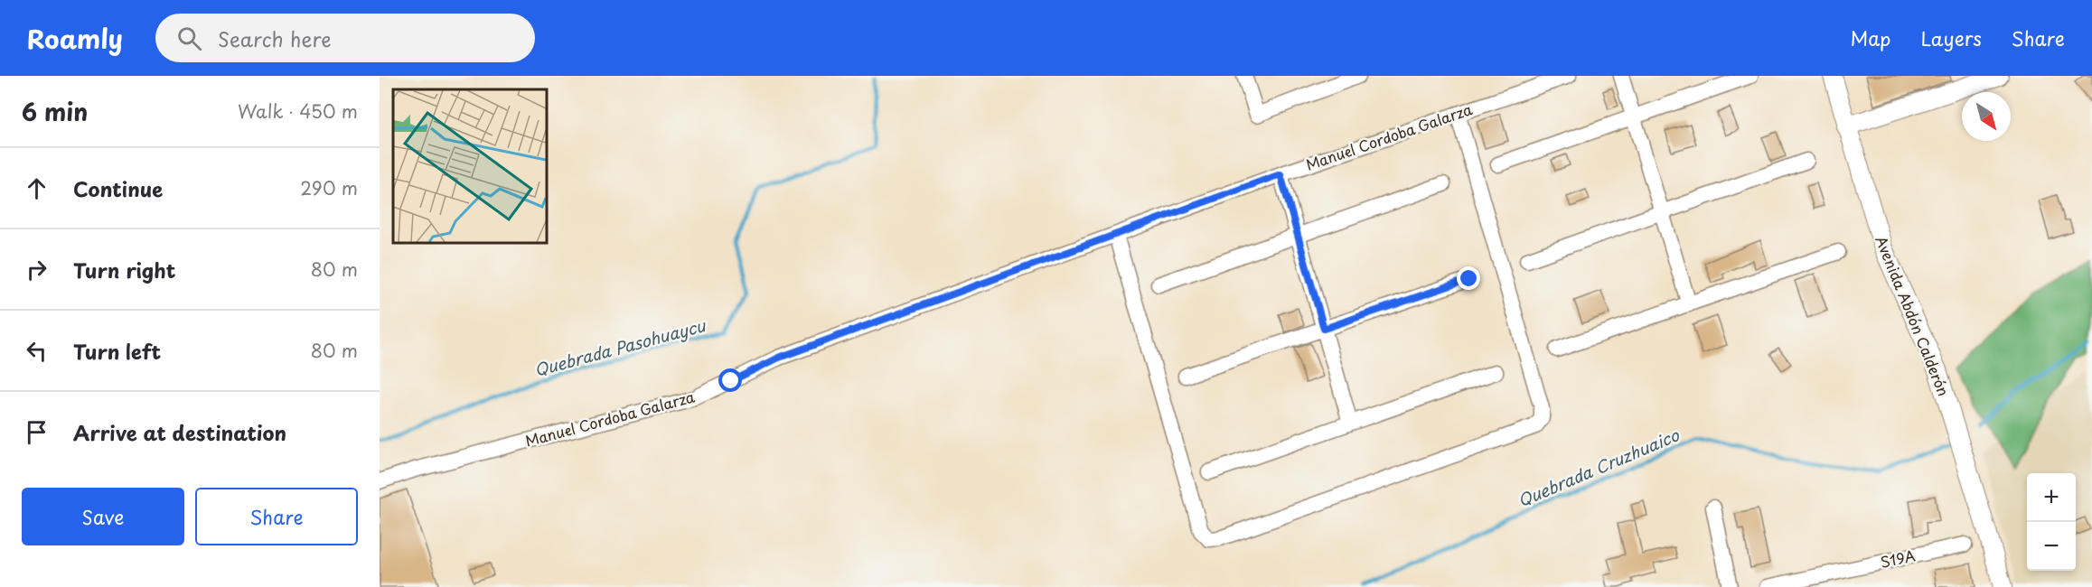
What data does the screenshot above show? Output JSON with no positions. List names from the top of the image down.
{
  "streets": {
    "street": ["Manuel Cordoba Galarza", "Avenida Abdón Calderón", "S19A"]
  },
  "water": ["Quebrada Pasohuaycu", "Quebrada Cruzhuaico"],
  "north": "bottom right",
  "page": {
    "header": "Roamly",
    "search": "Search here",
    "nav": ["Map", "Layers", "Share"],
    "heading": ["6 min", "Walk · 450 m"],
    "list": [
      ["Continue", "290 m"],
      ["Turn right", "80 m"],
      ["Turn left", "80 m"],
      "Arrive at destination"
    ],
    "buttons": ["Save", "Share"],
    "map_buttons": ["+", "−"]
  }
}
